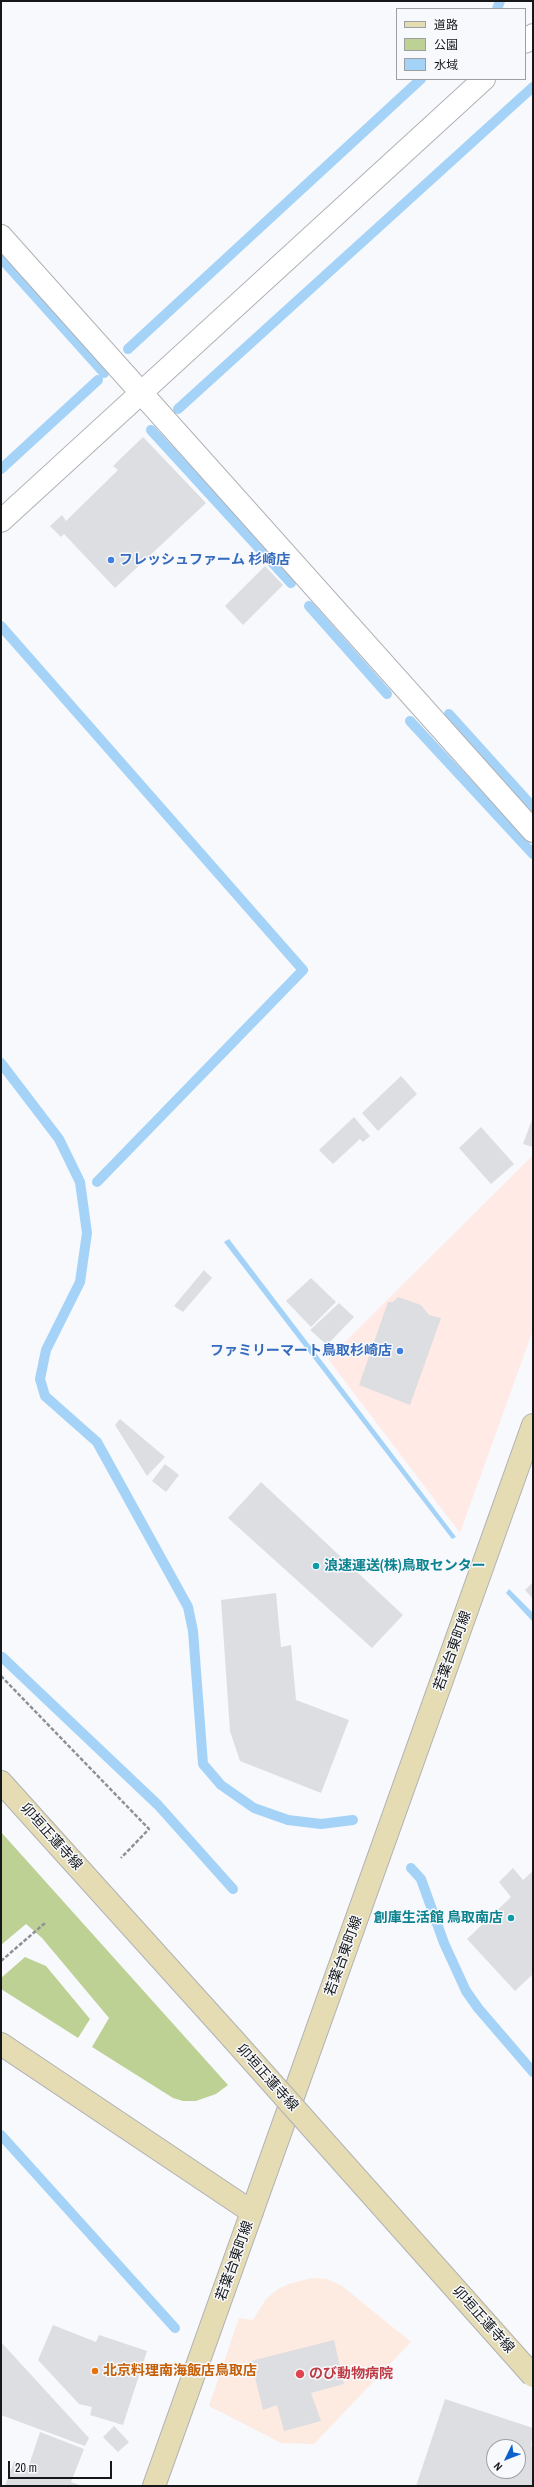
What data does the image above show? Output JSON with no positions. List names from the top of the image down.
{
  "streets": {
    "main road": ["若葉台東町線", "卯垣正蓮寺線"]
  },
  "places": [
    "フレッシュファーム 杉崎店",
    "ファミリーマート鳥取杉崎店",
    "浪速運送(株)鳥取センター",
    "創庫生活館 鳥取南店",
    "北京料理南海飯店鳥取店",
    "のび動物病院"
  ],
  "legend": ["道路", "公園", "水域"],
  "scale_bar": "20 m",
  "north": "bottom left"
}
